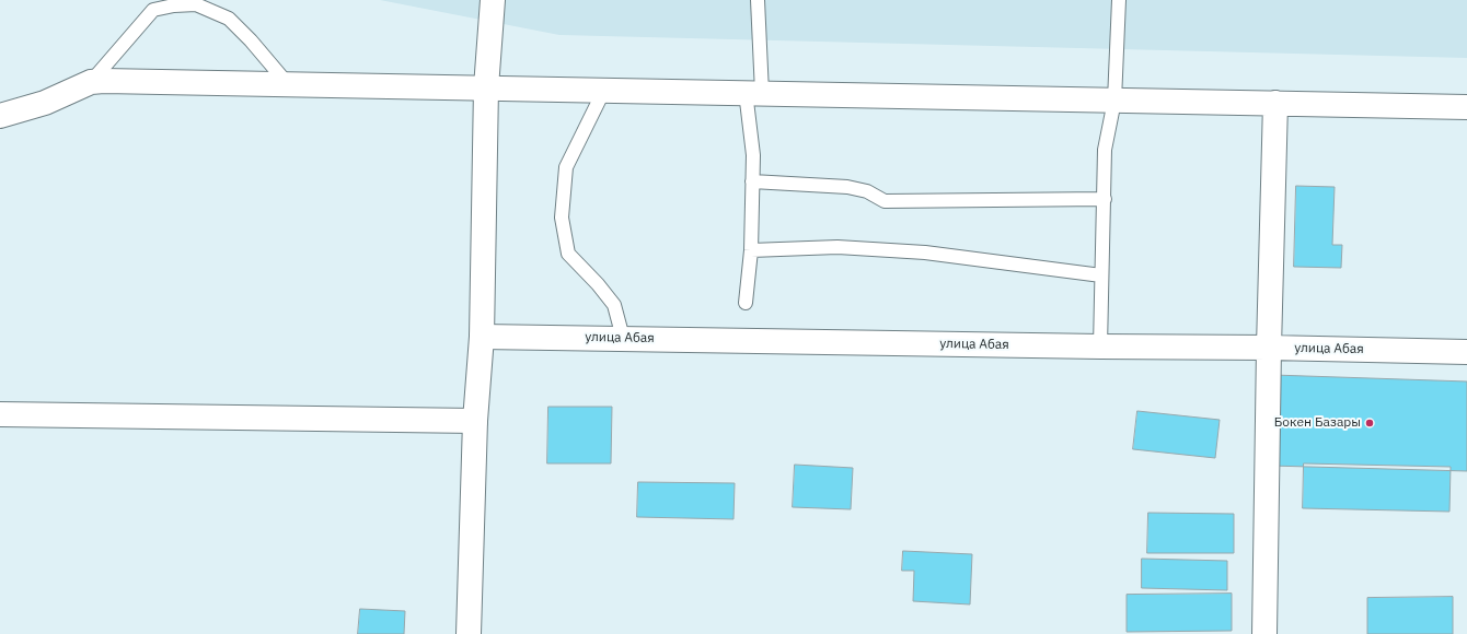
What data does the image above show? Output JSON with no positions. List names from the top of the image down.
{
  "streets": {
    "street": ["улица Абая"]
  },
  "places": ["Бокен Базары"]
}
